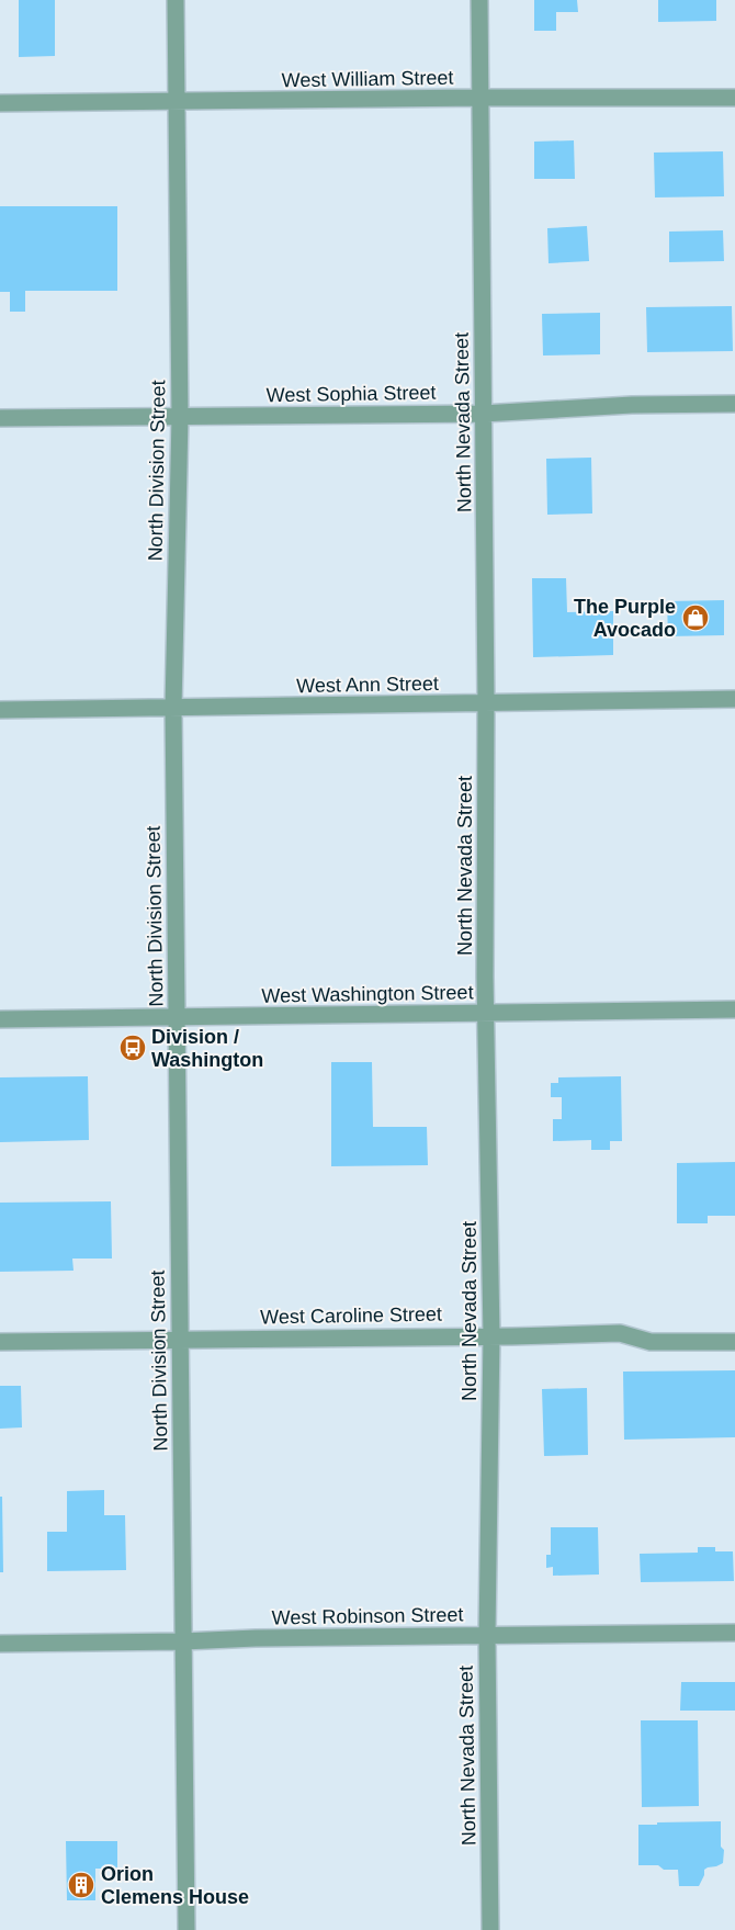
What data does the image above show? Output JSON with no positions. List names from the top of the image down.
{
  "streets": {
    "street": [
      "West William Street",
      "West Sophia Street",
      "North Nevada Street",
      "North Division Street",
      "West Ann Street",
      "West Washington Street",
      "West Caroline Street",
      "West Robinson Street"
    ]
  },
  "crossings": [
    ["West William Street", "North Nevada Street"],
    ["West William Street", "North Division Street"],
    ["West Sophia Street", "North Nevada Street"],
    ["West Sophia Street", "North Division Street"],
    ["North Nevada Street", "West Ann Street"],
    ["North Nevada Street", "West Washington Street"],
    ["North Nevada Street", "West Caroline Street"],
    ["North Nevada Street", "West Robinson Street"],
    ["North Division Street", "West Ann Street"],
    ["North Division Street", "West Washington Street"],
    ["North Division Street", "West Caroline Street"],
    ["North Division Street", "West Robinson Street"]
  ],
  "places": {
    "shop": ["The Purple Avocado"],
    "bus stop": ["Division / Washington"],
    "building": ["Orion Clemens House"]
  }
}
